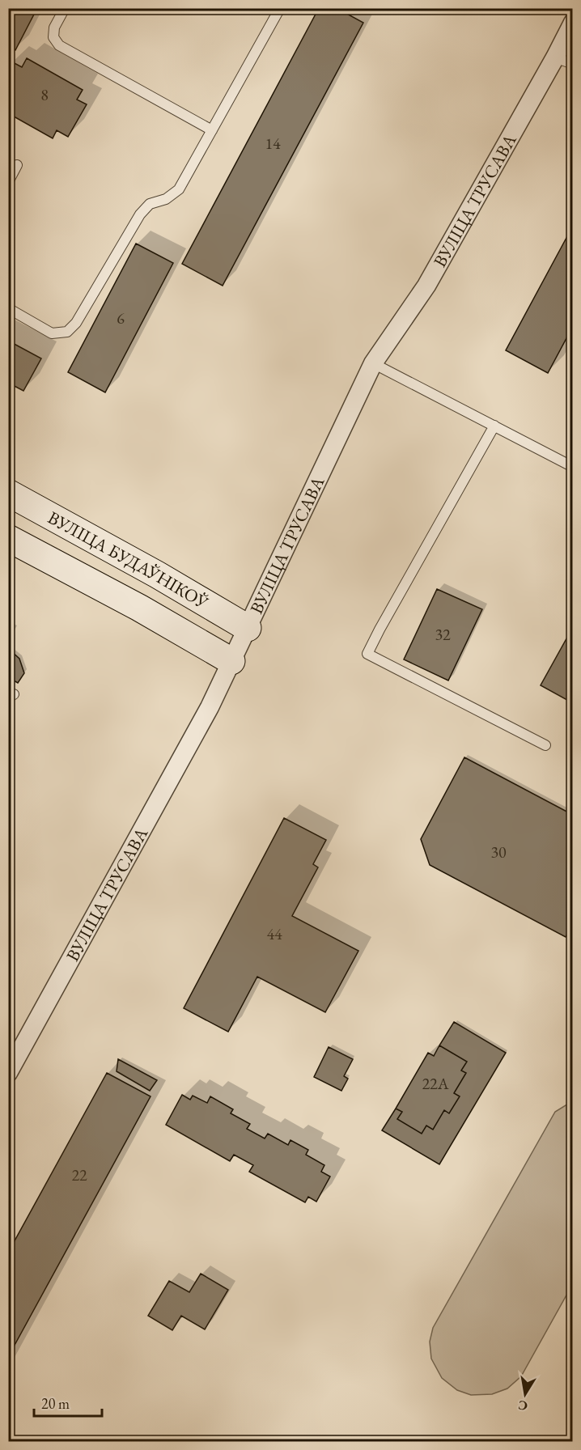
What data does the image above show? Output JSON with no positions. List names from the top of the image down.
{
  "streets": {
    "street": ["ВУЛІЦА ТРУСАВА", "ВУЛІЦА БУДАЎНІКОЎ"]
  },
  "crossings": [
    ["ВУЛІЦА ТРУСАВА", "ВУЛІЦА БУДАЎНІКОЎ"]
  ],
  "house_numbers": [
    "8",
    "14",
    "6",
    "32",
    "30",
    "44",
    "22А",
    "22"
  ],
  "scale_bar": "20 m",
  "north": "bottom"
}
